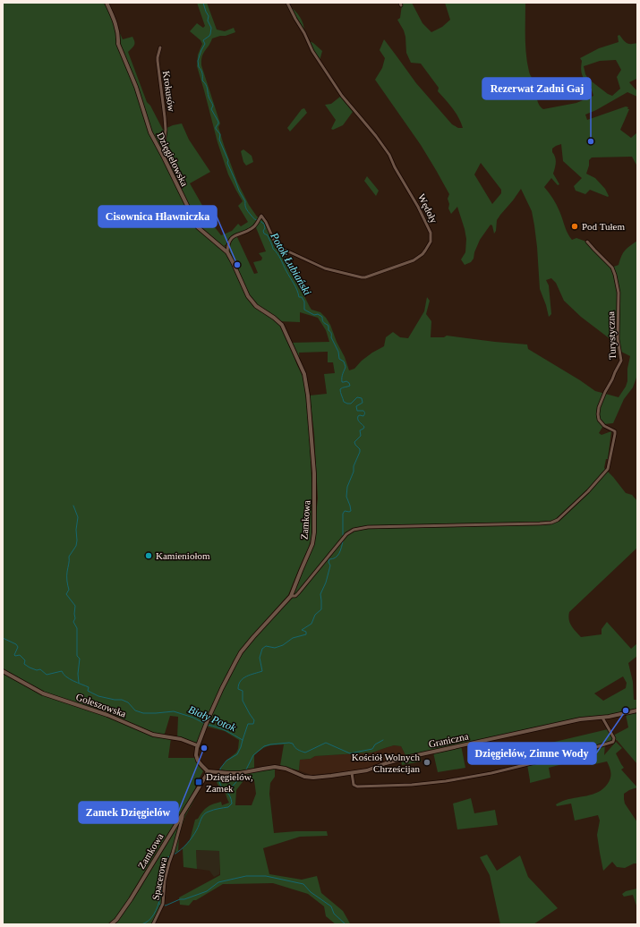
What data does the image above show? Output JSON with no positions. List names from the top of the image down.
{
  "streets": {
    "street": [
      "Krokusów",
      "Dzięgielowska",
      "Wędoły",
      "Turystyczna",
      "Zamkowa",
      "Goleszowska",
      "Graniczna",
      "Spacerowa"
    ]
  },
  "crossings": [
    ["Krokusów", "Dzięgielowska"],
    ["Dzięgielowska", "Wędoły"],
    ["Dzięgielowska", "Zamkowa"],
    ["Turystyczna", "Zamkowa"],
    ["Zamkowa", "Goleszowska"],
    ["Zamkowa", "Graniczna"],
    ["Zamkowa", "Spacerowa"]
  ],
  "water": ["Potok Łubiański", "Biały Potok"],
  "places": {
    "other": [
      "Rezerwat Zadni Gaj",
      "Pod Tułem",
      "Cisownica Hławniczka",
      "Kamieniołom",
      "Dzięgielów, Zimne Wody",
      "Zamek Dzięgielów",
      "Kościół Wolnych Chrześcijan"
    ],
    "transit": ["Dzięgielów, Zamek"]
  }
}
